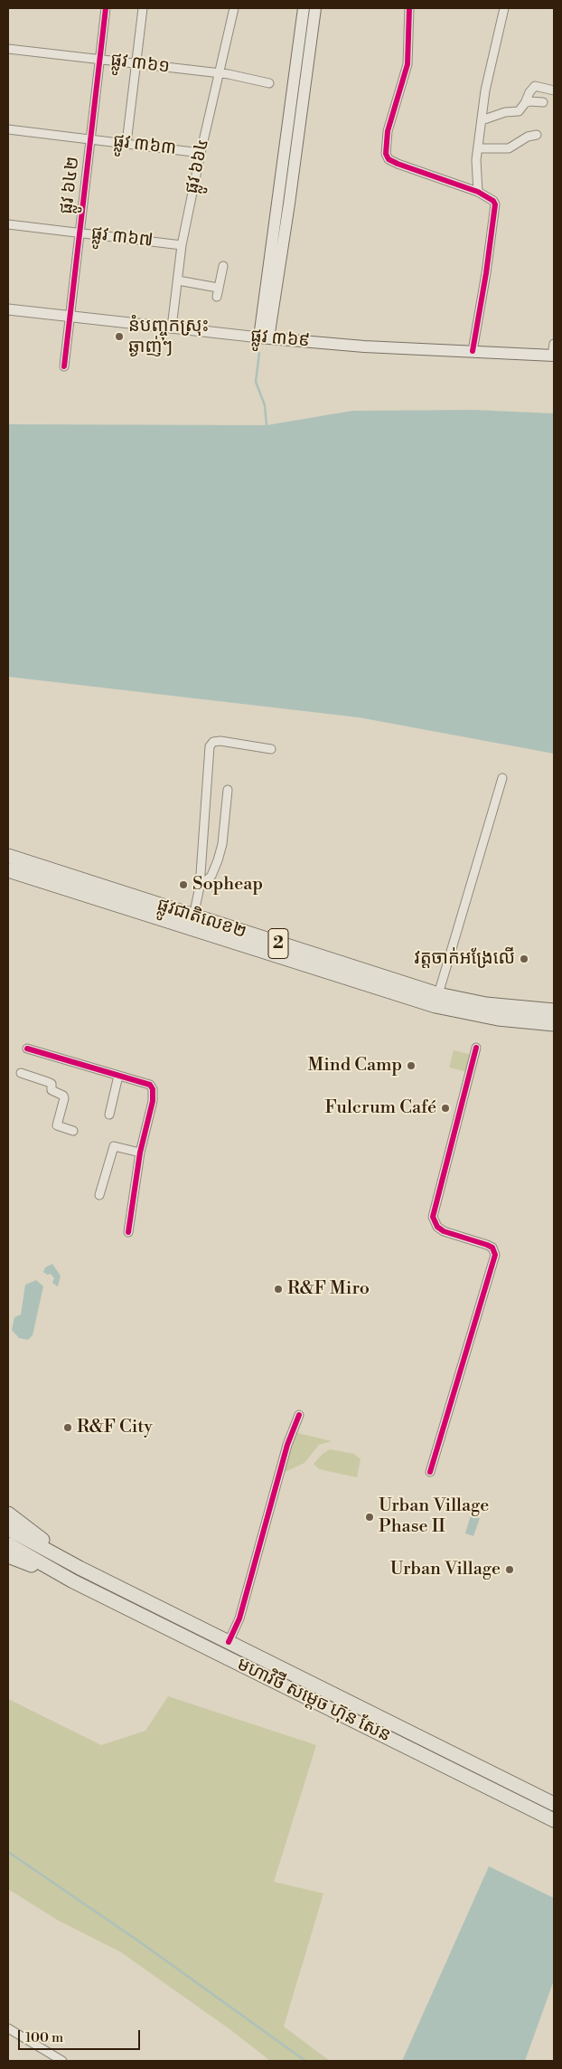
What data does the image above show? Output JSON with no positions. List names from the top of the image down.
{
  "streets": {
    "main road": [
      "ផ្លូវ ៣៦៩",
      "ផ្លូវជាតិលេខ២",
      "2",
      "មហាវិថី សម្តេច ហ៊ុន សែន"
    ],
    "street": [
      "ផ្លូវ ៣៦១",
      "ផ្លូវ ៣៦៣",
      "ផ្លូវ ៦៦៤",
      "ផ្លូវ ៦៤២",
      "ផ្លូវ ៣៦៧"
    ]
  },
  "crossings": [
    ["ផ្លូវ ៣៦១", "ផ្លូវ ៦៦៤"],
    ["ផ្លូវ ៣៦១", "ផ្លូវ ៦៤២"],
    ["ផ្លូវ ៣៦៣", "ផ្លូវ ៦៦៤"],
    ["ផ្លូវ ៣៦៣", "ផ្លូវ ៦៤២"],
    ["ផ្លូវ ៦៦៤", "ផ្លូវ ៣៦៧"],
    ["ផ្លូវ ៦៦៤", "ផ្លូវ ៣៦៩"],
    ["ផ្លូវ ៦៤២", "ផ្លូវ ៣៦៧"],
    ["ផ្លូវ ៦៤២", "ផ្លូវ ៣៦៩"]
  ],
  "places": [
    "នំបញ្ចុកស្រុះ ឆ្ងាញ់ៗ",
    "Sopheap",
    "វត្តចាក់អង្រែលើ",
    "Mind Camp",
    "Fulcrum Café",
    "R&F Miro",
    "R&F City",
    "Urban Village Phase II",
    "Urban Village"
  ],
  "scale_bar": "100 m"
}
